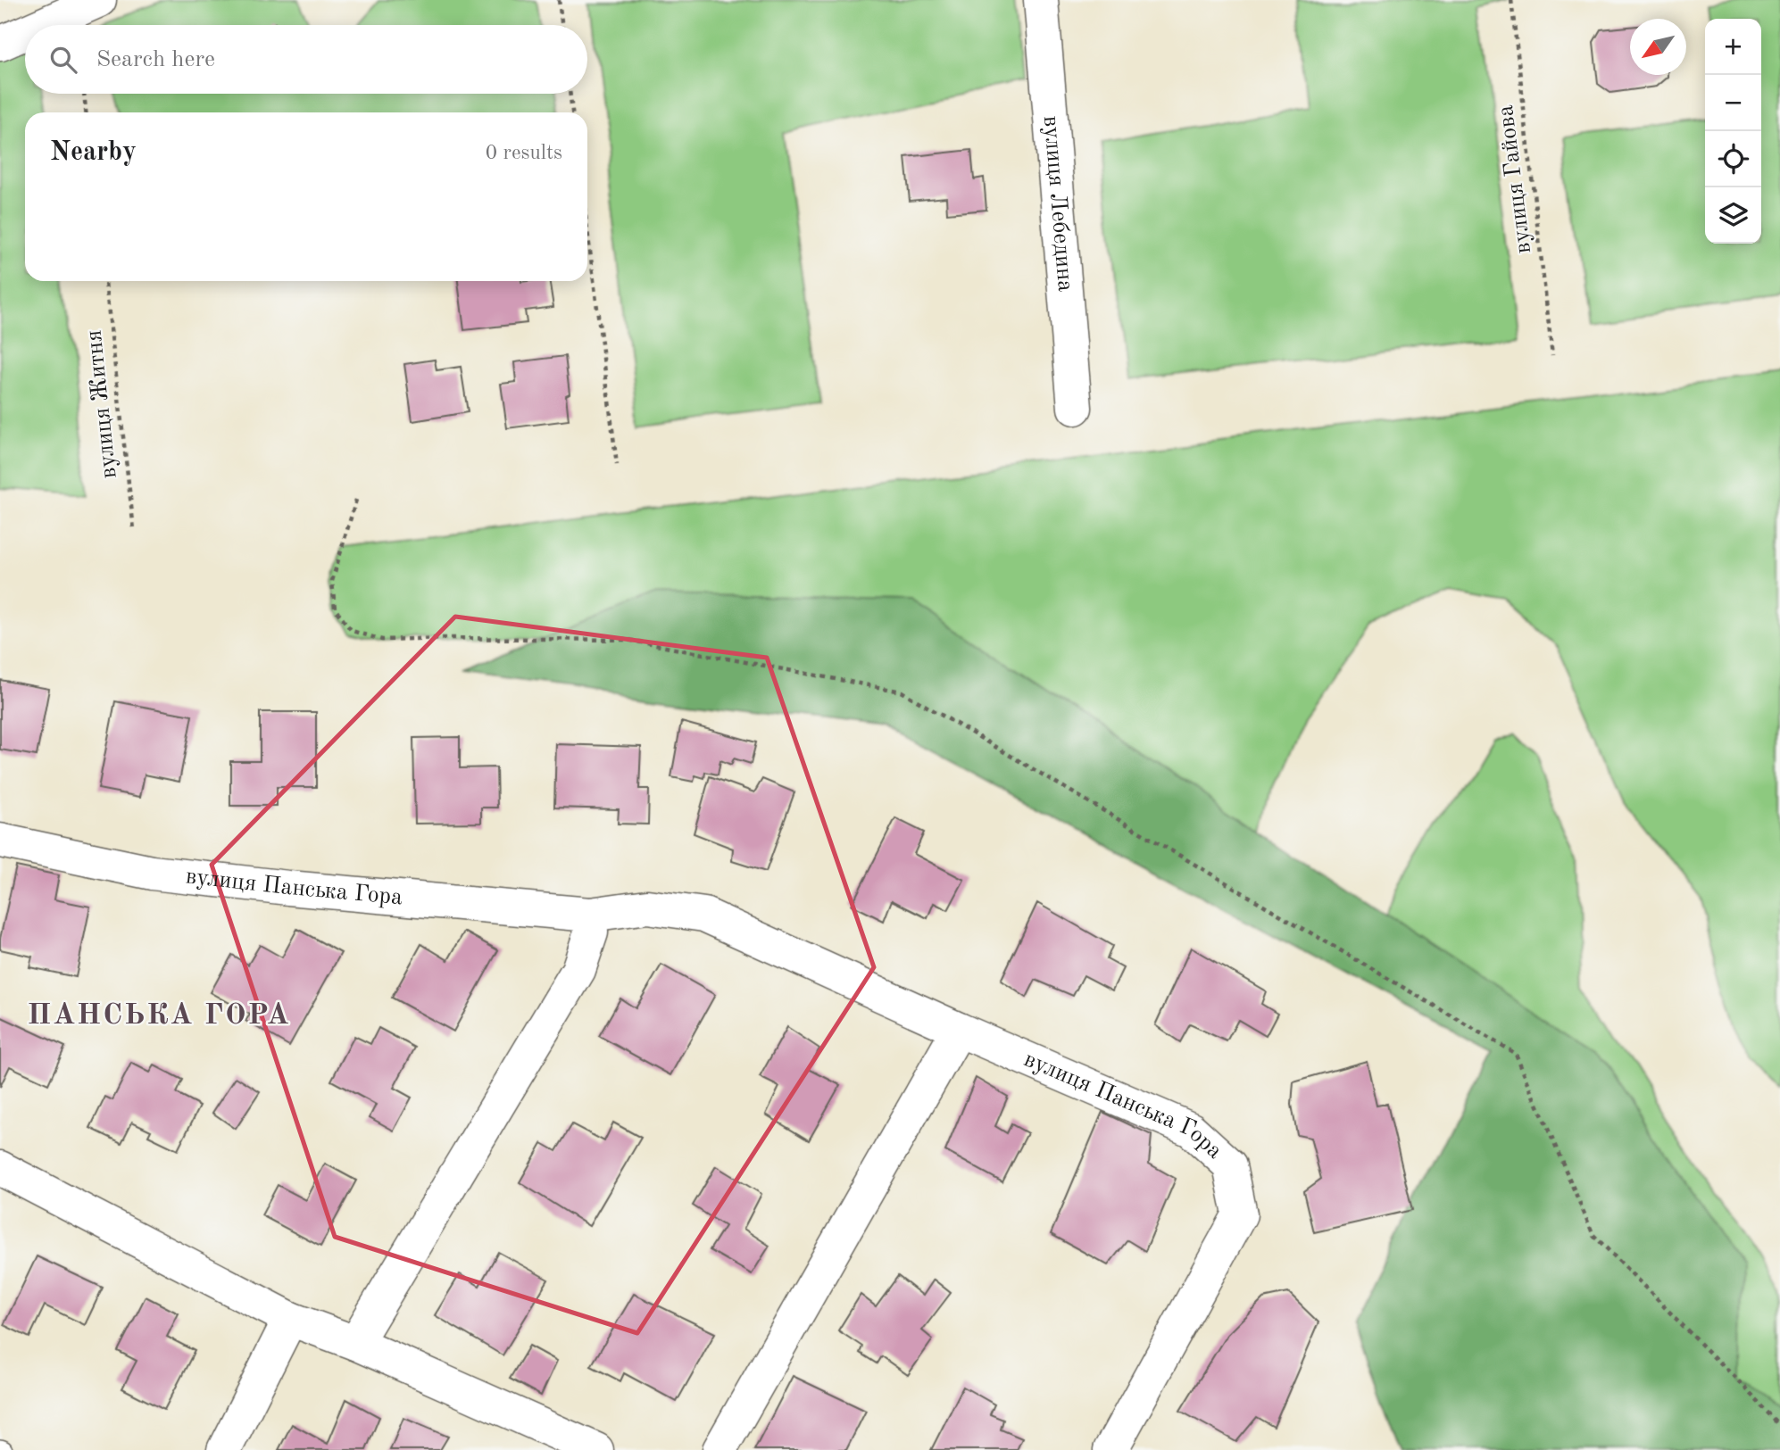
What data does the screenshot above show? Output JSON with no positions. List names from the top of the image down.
{
  "streets": {
    "street": ["вулиця Лебедина", "вулиця Панська Гора"],
    "path": ["вулиця Гайова", "вулиця Житня"]
  },
  "districts": ["ПАНСЬКА ГОРА"],
  "north": "bottom left",
  "page": {
    "map_buttons": ["+", "−"],
    "search": "Search here",
    "heading": ["Nearby", "0 results"]
  }
}
